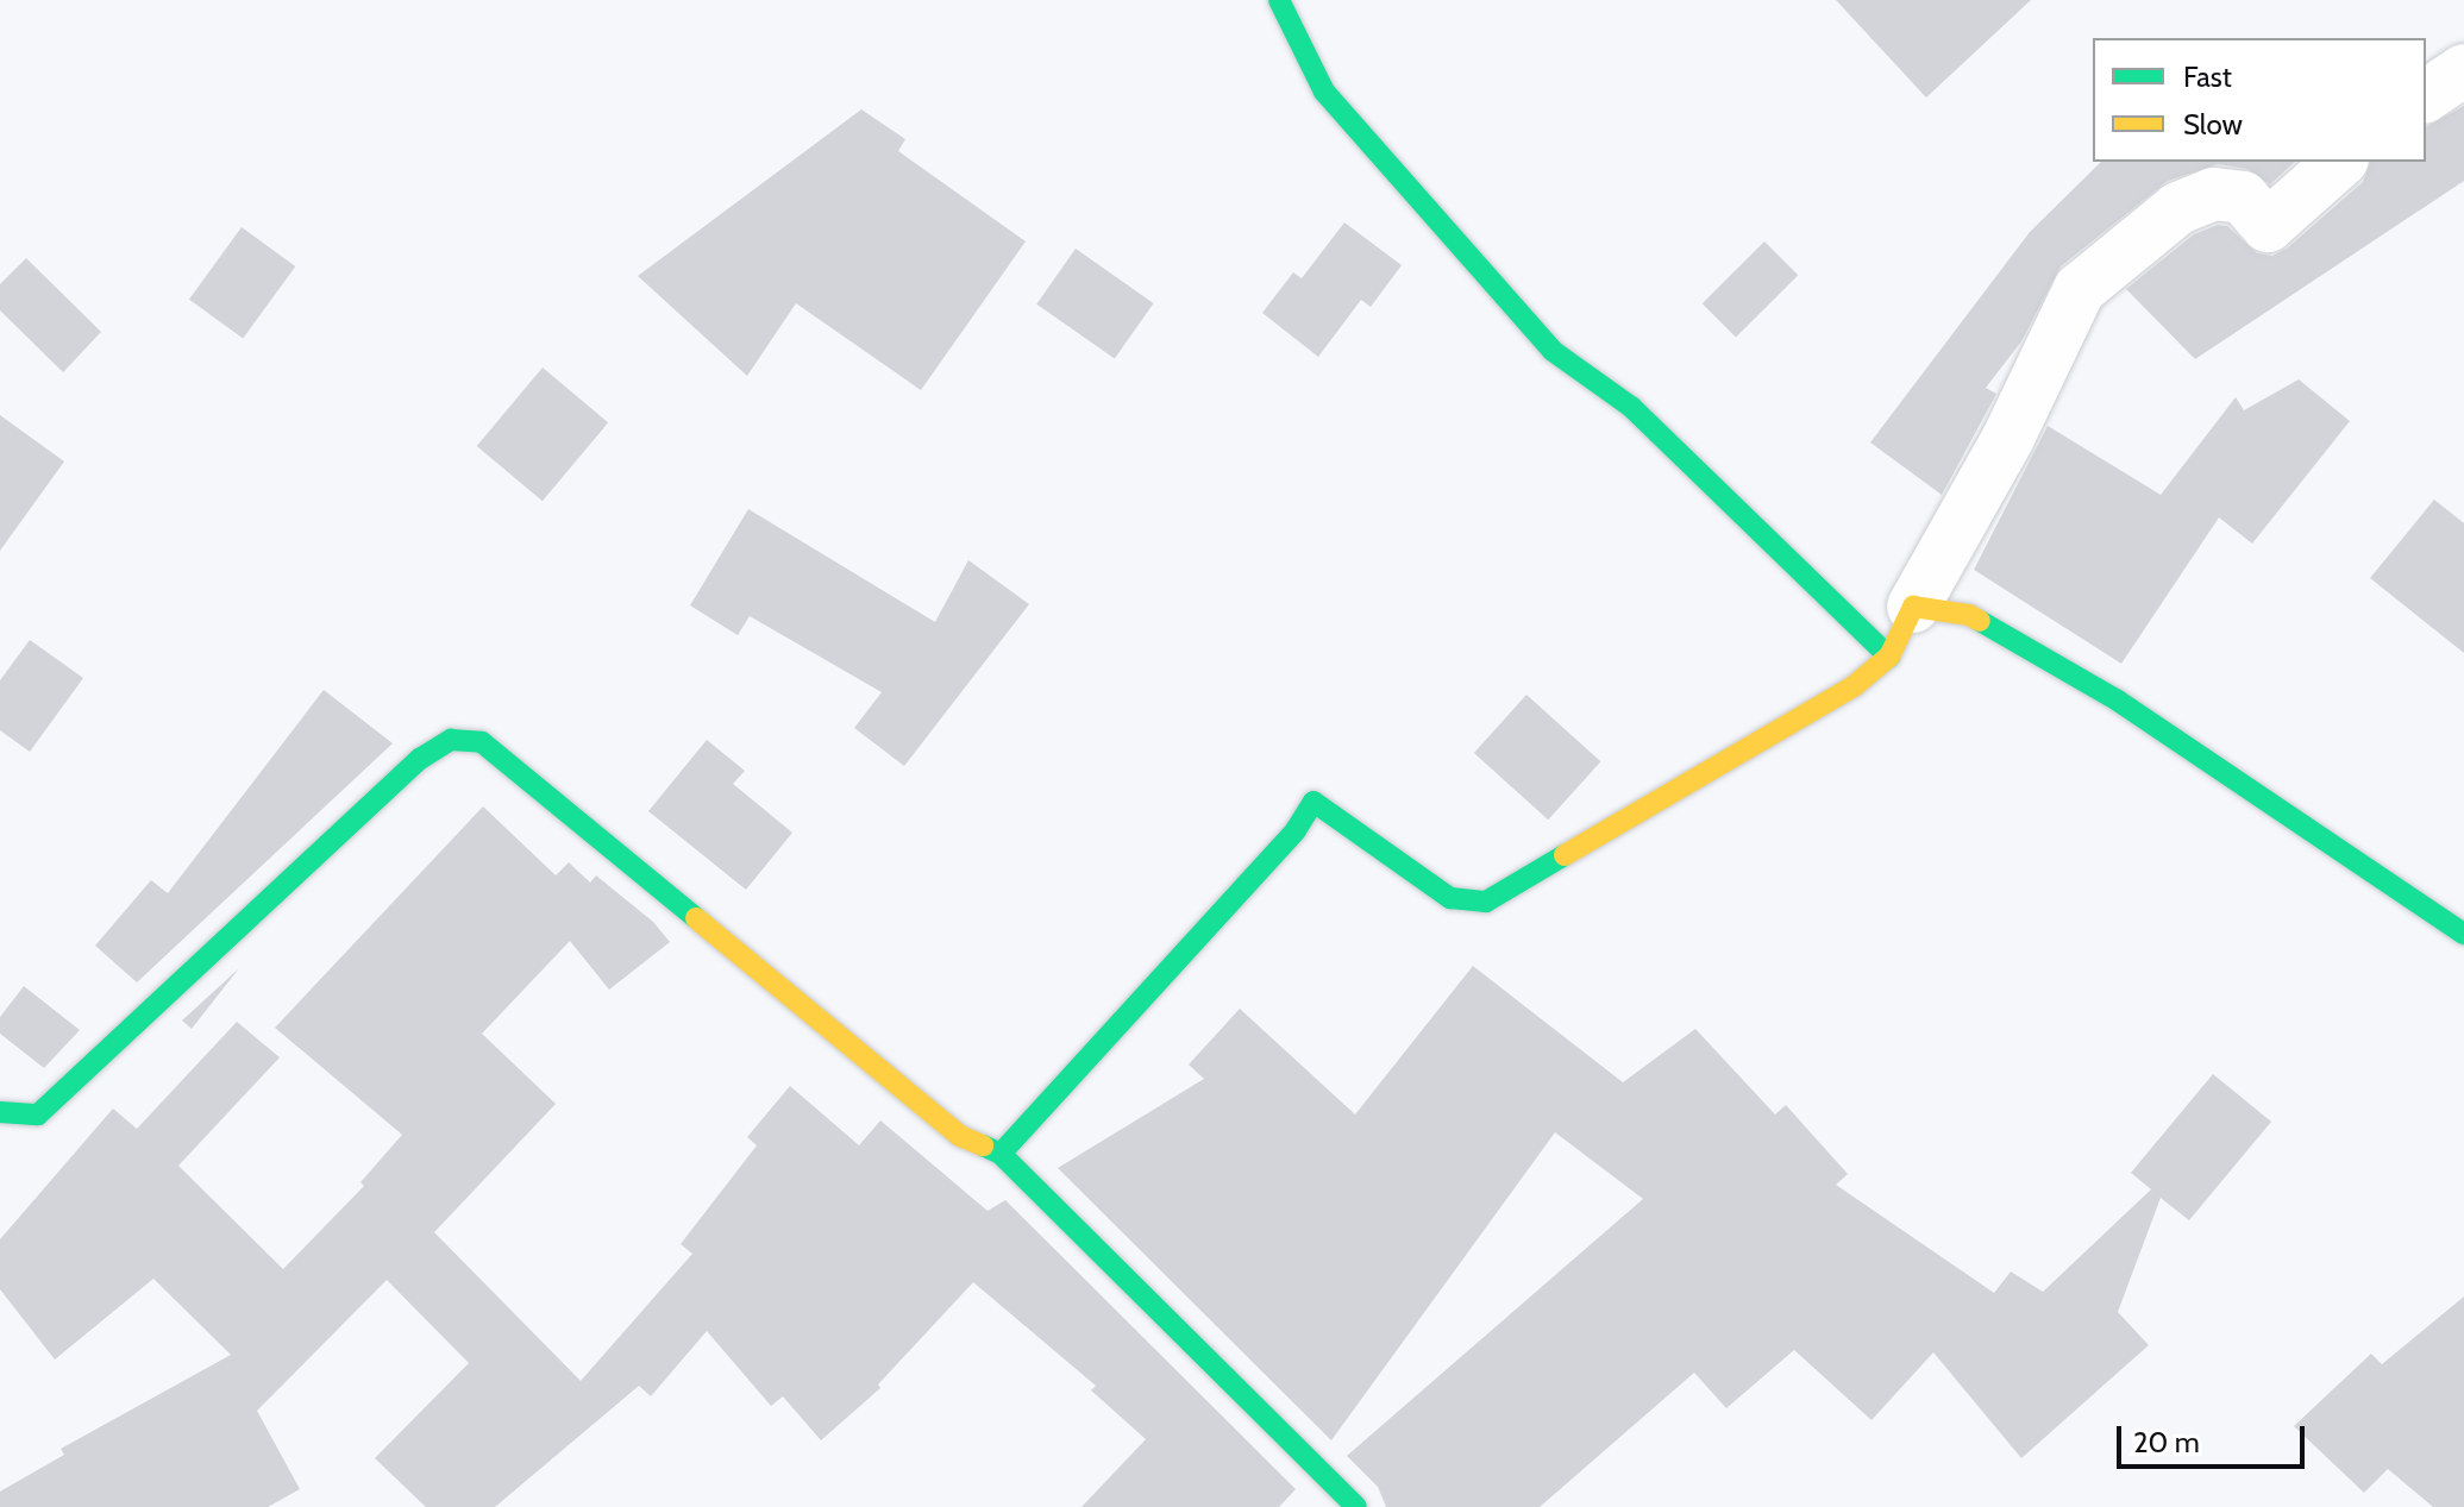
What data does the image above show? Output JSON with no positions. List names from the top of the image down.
{
  "legend": ["Fast", "Slow"],
  "scale_bar": "20 m"
}
